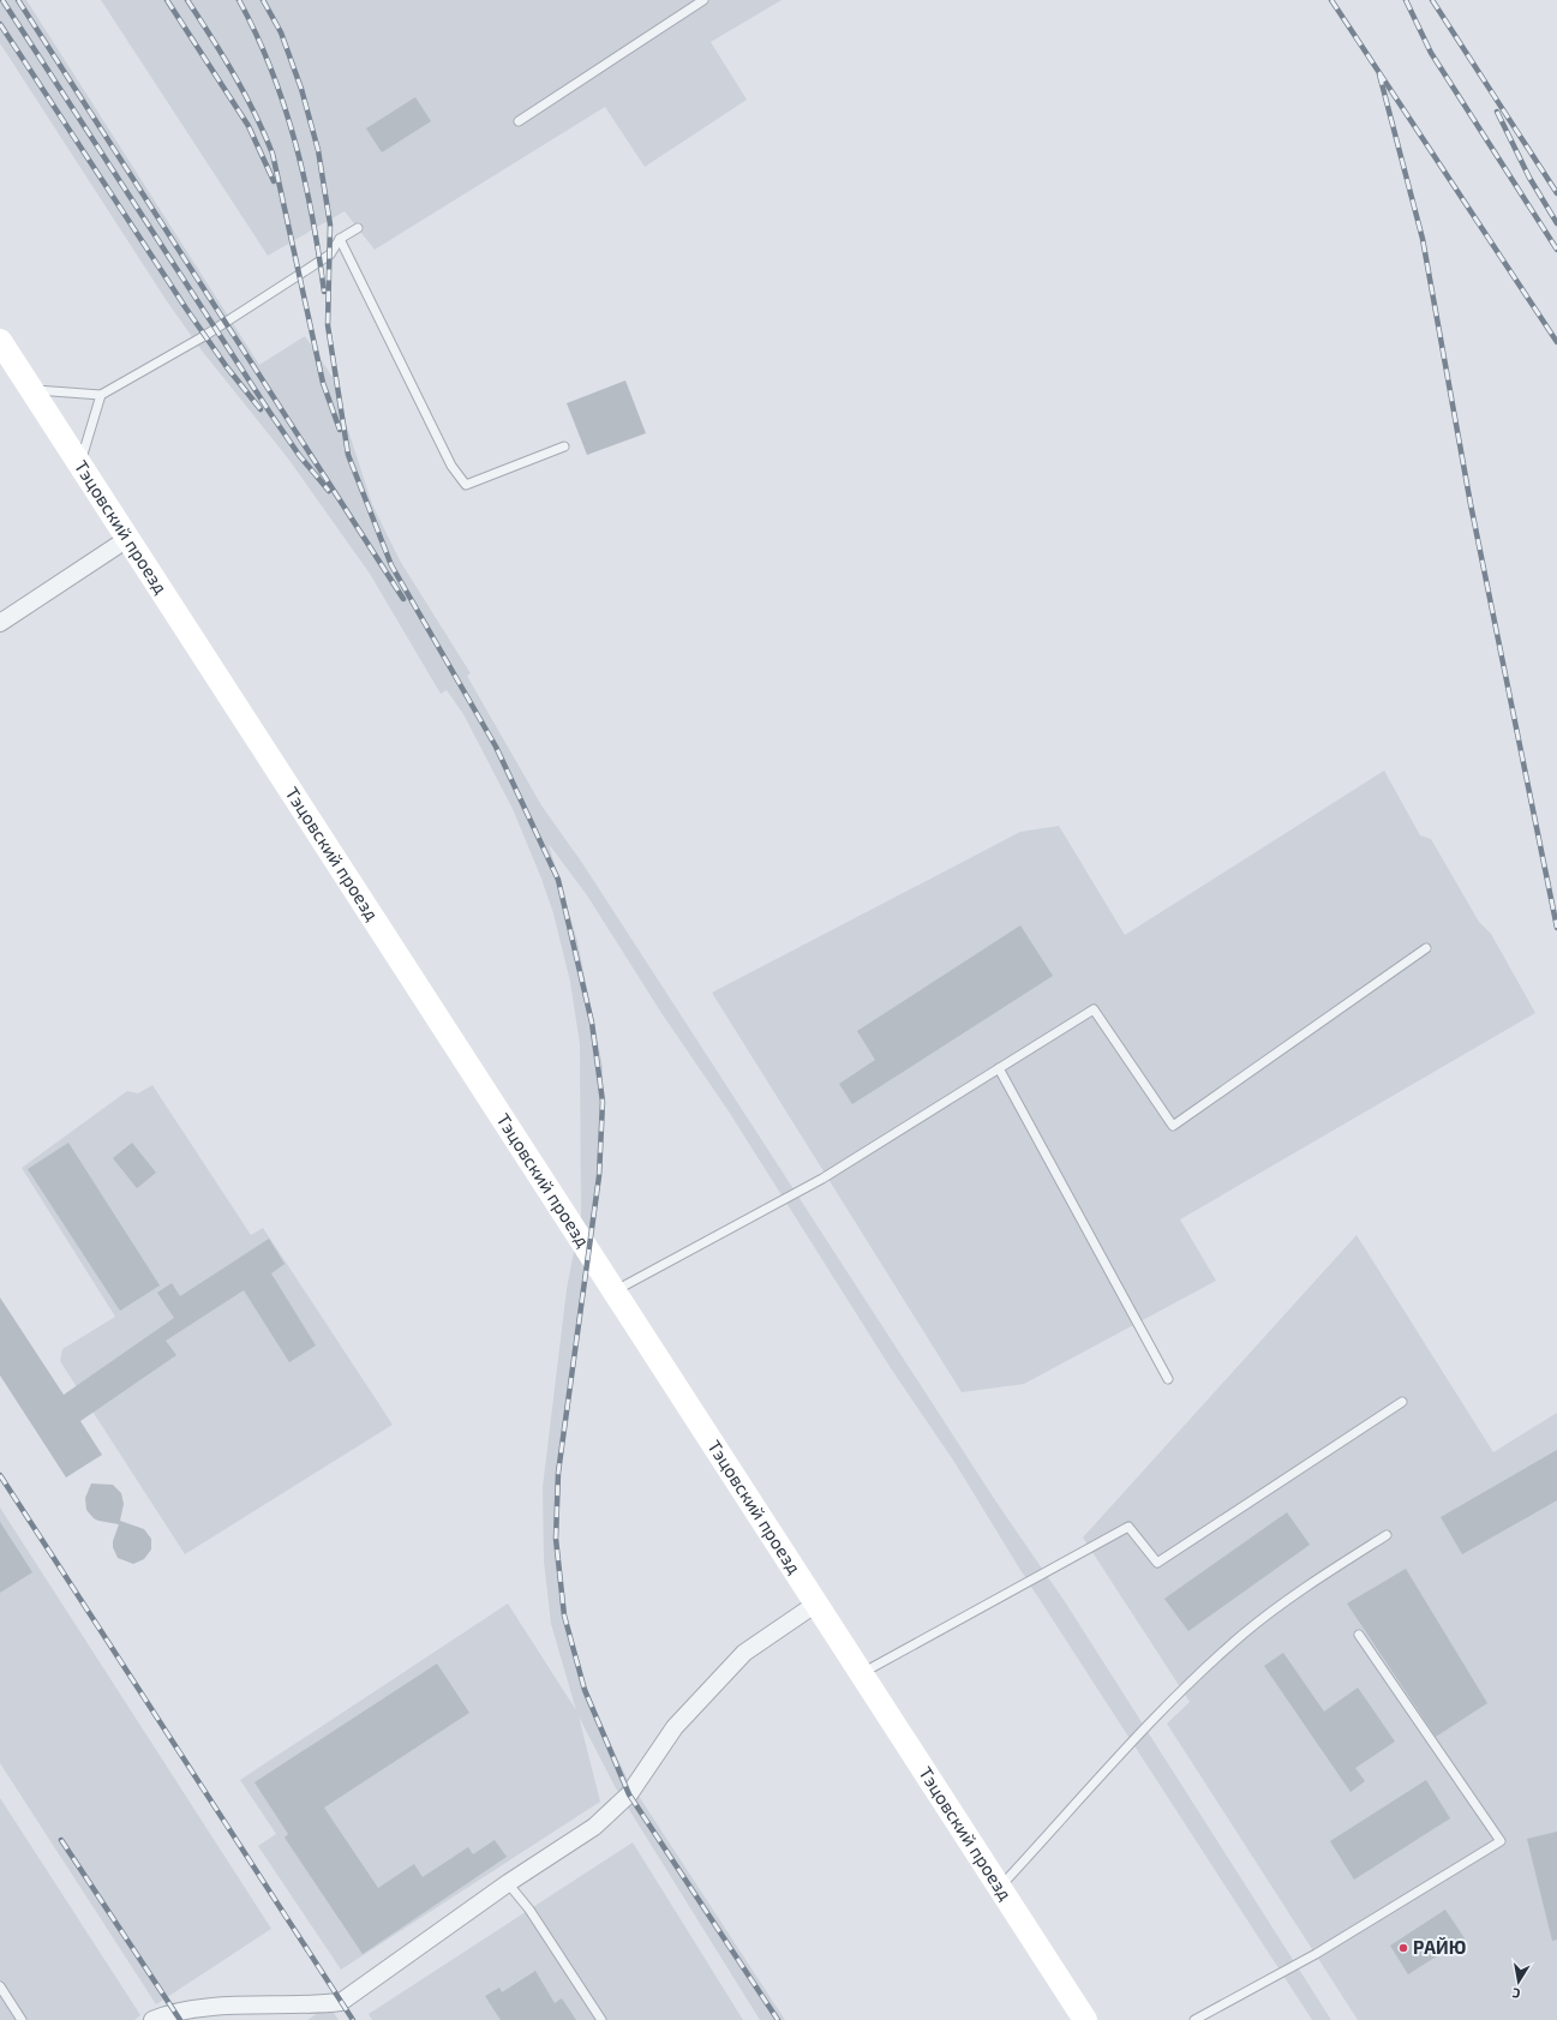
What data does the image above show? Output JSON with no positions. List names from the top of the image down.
{
  "streets": {
    "street": ["Тэцовский проезд"]
  },
  "places": ["РАЙЮ"],
  "north": "bottom"
}
